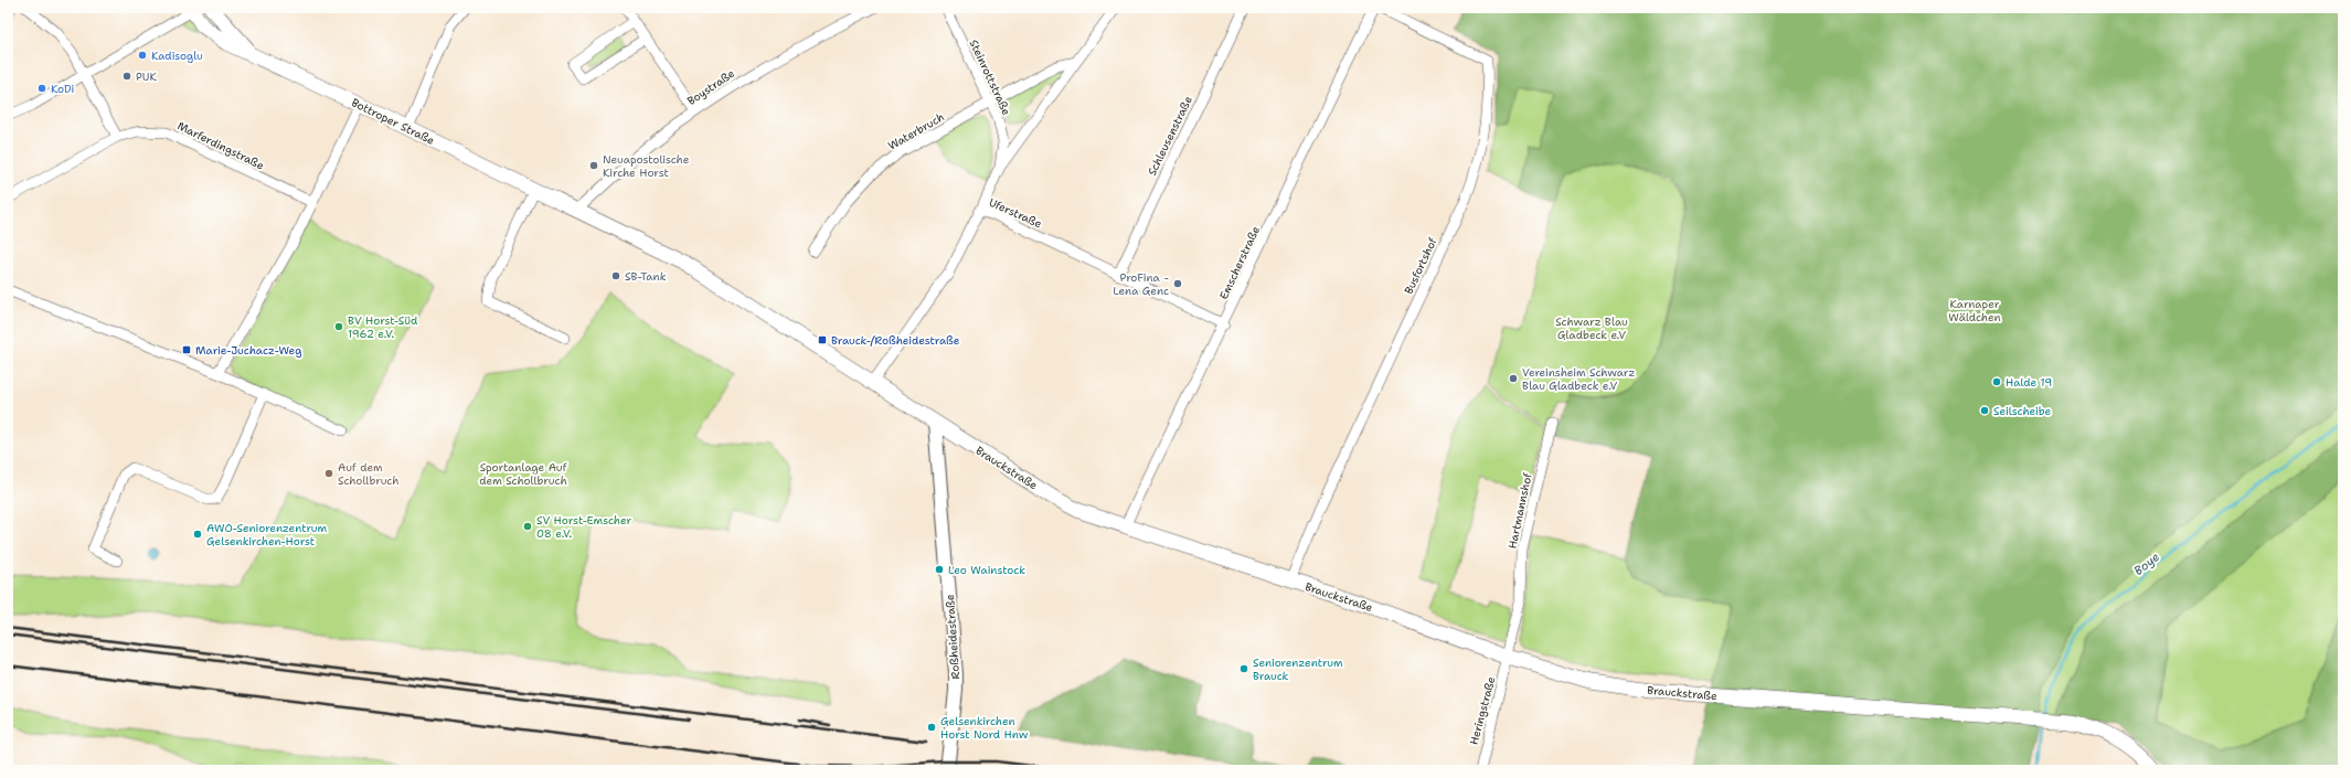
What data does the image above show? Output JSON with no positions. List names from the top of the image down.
{
  "streets": {
    "main road": ["Bottroper Straße", "Brauckstraße"],
    "street": [
      "Steinrottstraße",
      "Boystraße",
      "Waterbruch",
      "Schleusenstraße",
      "Marferdingstraße",
      "Uferstraße",
      "Emscherstraße",
      "Busfortshof",
      "Hartmannshof",
      "Roßheidestraße",
      "Heringstraße"
    ]
  },
  "crossings": [
    ["Steinrottstraße", "Waterbruch"],
    ["Steinrottstraße", "Uferstraße"],
    ["Boystraße", "Bottroper Straße"],
    ["Bottroper Straße", "Brauckstraße"],
    ["Schleusenstraße", "Uferstraße"],
    ["Uferstraße", "Emscherstraße"],
    ["Uferstraße", "Brauckstraße"],
    ["Emscherstraße", "Brauckstraße"],
    ["Busfortshof", "Brauckstraße"],
    ["Brauckstraße", "Hartmannshof"],
    ["Brauckstraße", "Roßheidestraße"],
    ["Brauckstraße", "Heringstraße"],
    ["Hartmannshof", "Heringstraße"]
  ],
  "water": ["Boye"],
  "parks": ["Karnaper Wäldchen", "Schwarz Blau Gladbeck e.V", "Sportanlage Auf dem Schollbruch"],
  "places": {
    "other": [
      "Kadisoglu",
      "PUK",
      "KoDi",
      "Neuapostolische Kirche Horst",
      "SB-Tank",
      "ProFina - Lena Genc",
      "BV Horst-Süd 1962 e.V.",
      "Vereinsheim Schwarz Blau Gladbeck e.V",
      "Halde 19",
      "Seilscheibe",
      "Auf dem Schollbruch",
      "SV Horst-Emscher 08 e.V.",
      "AWO-Seniorenzentrum Gelsenkirchen-Horst",
      "Leo Wainstock",
      "Seniorenzentrum Brauck",
      "Gelsenkirchen Horst Nord Hnw"
    ],
    "transit": ["Brauck-/Roßheidestraße", "Marie-Juchacz-Weg"]
  }
}
